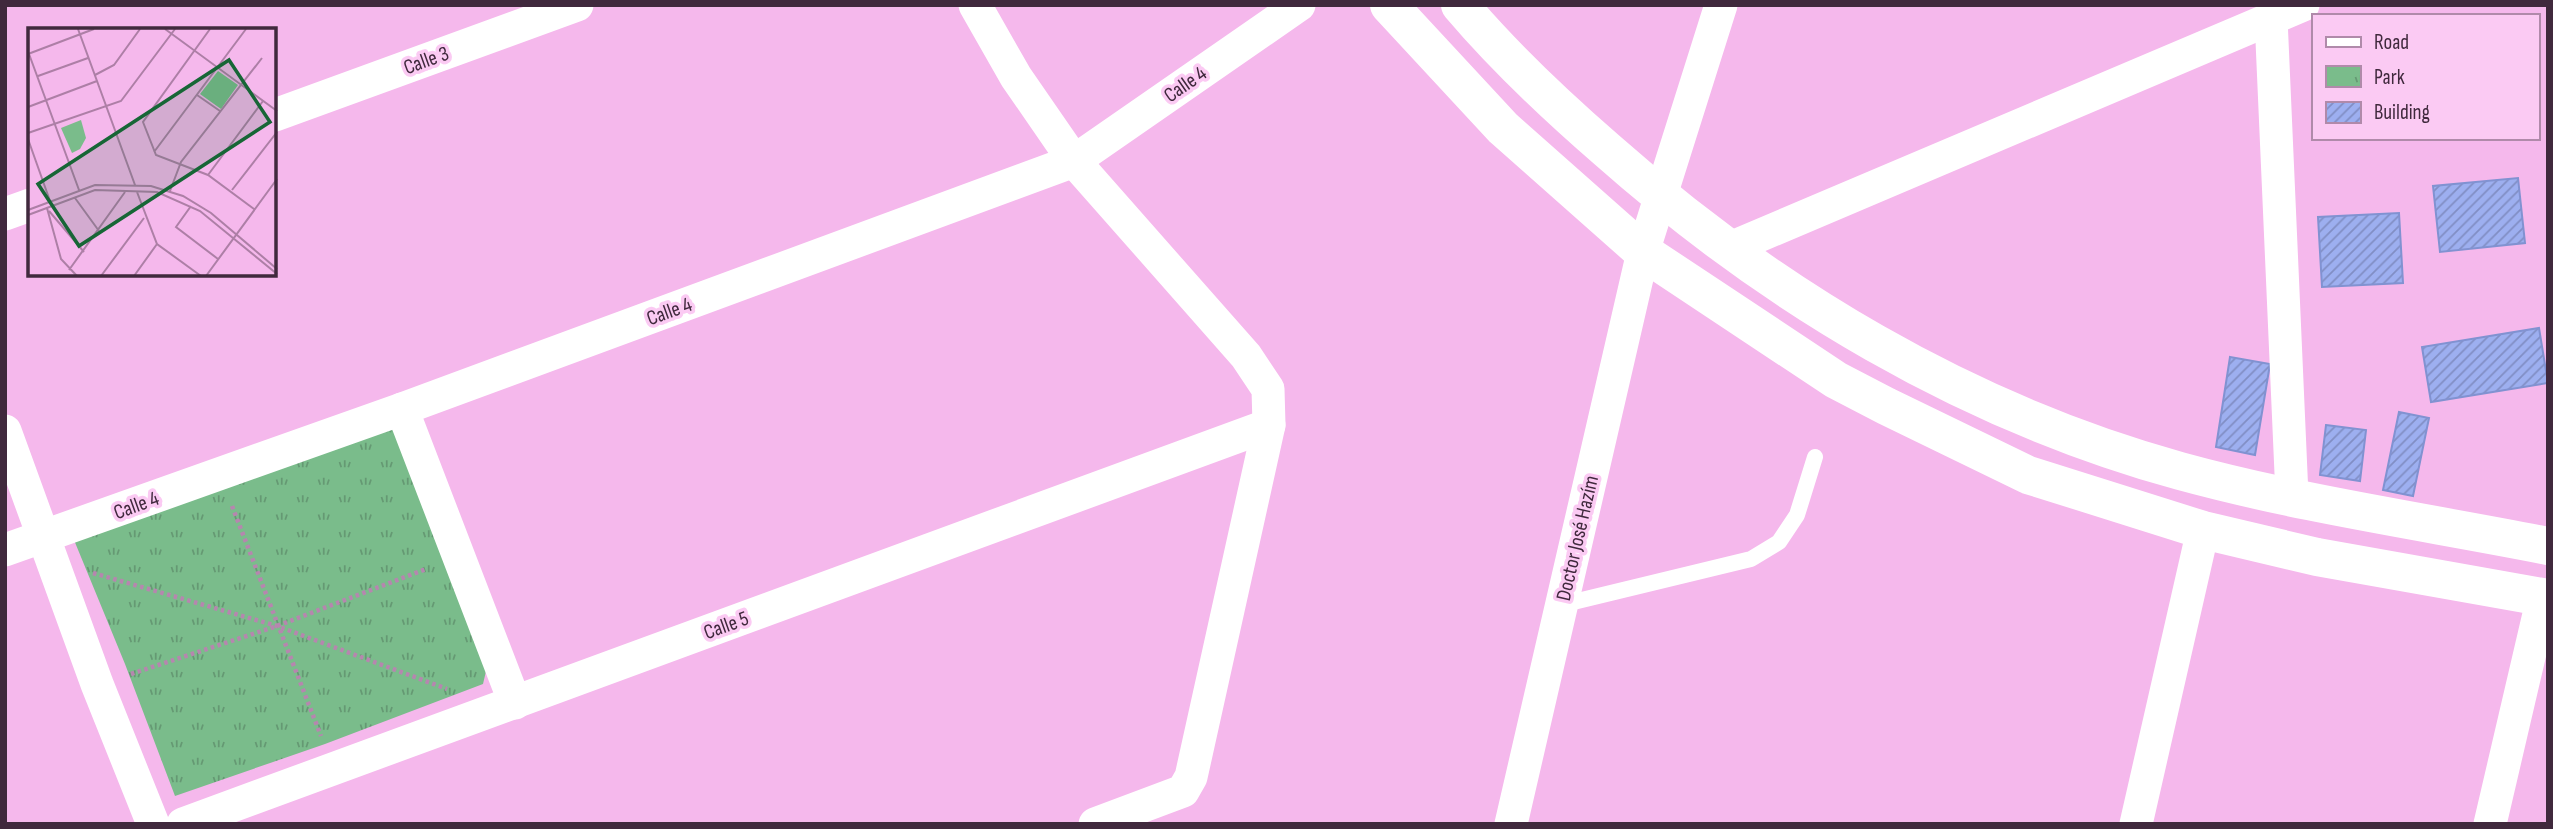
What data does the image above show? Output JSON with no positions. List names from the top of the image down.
{
  "streets": {
    "street": [
      "Calle 3",
      "Calle 4",
      "Doctor José Hazím",
      "Calle 5"
    ]
  },
  "legend": ["Road", "Park", "Building"]
}
